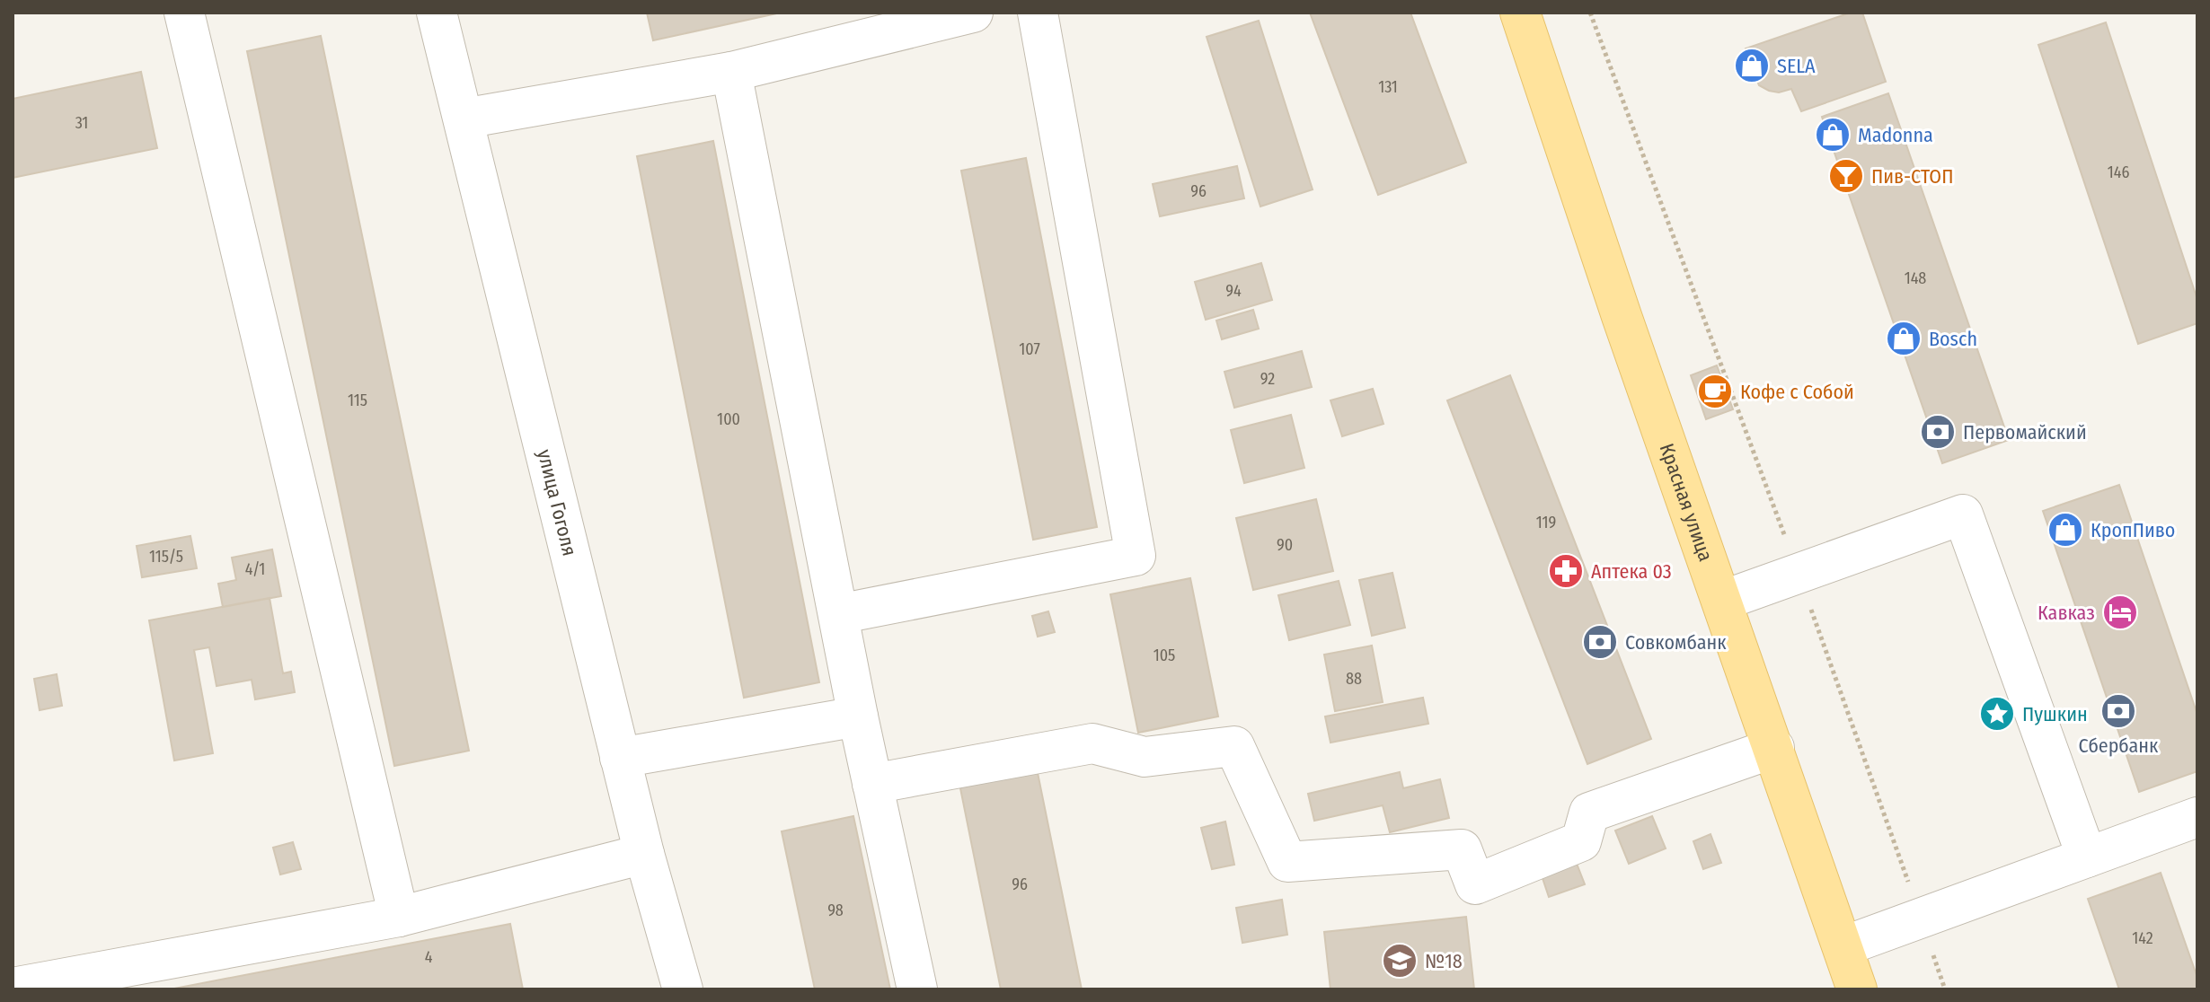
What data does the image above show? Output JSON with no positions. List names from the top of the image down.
{
  "streets": {
    "main road": ["Красная улица"],
    "street": ["улица Гоголя"]
  },
  "places": {
    "shop": [
      "SELA",
      "Madonna",
      "Bosch",
      "КропПиво"
    ],
    "bar": ["Пив-СТОП"],
    "cafe": ["Кофе с Собой"],
    "bank": ["Первомайский", "Совкомбанк", "Сбербанк"],
    "pharmacy": ["Аптека 03"],
    "hotel": ["Кавказ"],
    "place": ["Пушкин"],
    "school or university": ["№18"]
  },
  "house_numbers": [
    "131",
    "31",
    "146",
    "96",
    "148",
    "94",
    "107",
    "92",
    "115",
    "100",
    "119",
    "90",
    "115/5",
    "4/1",
    "105",
    "88",
    "96",
    "98",
    "142",
    "4"
  ]
}
